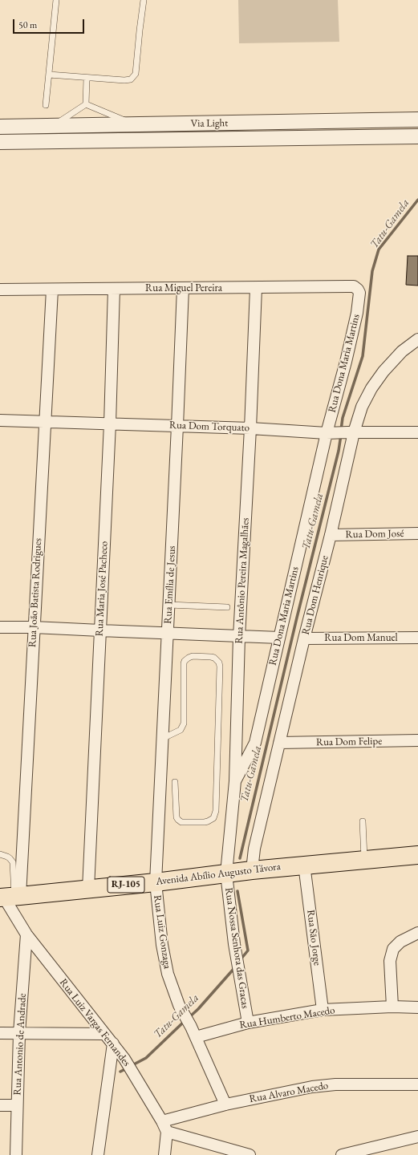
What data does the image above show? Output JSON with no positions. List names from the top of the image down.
{
  "streets": {
    "main road": ["Avenida Abílio Augusto Távora", "RJ-105"],
    "street": [
      "Via Light",
      "Rua Miguel Pereira",
      "Rua Dona Maria Martins",
      "Rua Dom Torquato",
      "Rua Dom José",
      "Rua Antônio Pereira Magalhães",
      "Rua Emília de Jesus",
      "Rua Maria José Pacheco",
      "Rua João Batista Rodrigues",
      "Rua Dom Henrique",
      "Rua Dom Manuel",
      "Rua Dom Felipe",
      "Rua Luiz Gonzaga",
      "Rua Sāo Jorge",
      "Rua Nossa Senhora das Gracas",
      "Rua Humberto Macedo",
      "Rua Luiz Vargas Fernandes",
      "Rua Antonio de Andrade",
      "Rua Alvaro Macedo"
    ]
  },
  "crossings": [
    ["Rua Miguel Pereira", "Rua Dona Maria Martins"],
    ["Rua Miguel Pereira", "Rua Antônio Pereira Magalhães"],
    ["Rua Miguel Pereira", "Rua Emília de Jesus"],
    ["Rua Miguel Pereira", "Rua Maria José Pacheco"],
    ["Rua Miguel Pereira", "Rua João Batista Rodrigues"],
    ["Rua Dona Maria Martins", "Rua Dom Torquato"],
    ["Rua Dona Maria Martins", "Rua Antônio Pereira Magalhães"],
    ["Rua Dom Torquato", "Rua Antônio Pereira Magalhães"],
    ["Rua Dom Torquato", "Rua Emília de Jesus"],
    ["Rua Dom Torquato", "Rua Maria José Pacheco"],
    ["Rua Dom Torquato", "Rua João Batista Rodrigues"],
    ["Rua Dom Torquato", "Rua Dom Henrique"],
    ["Rua Dom José", "Rua Dom Henrique"],
    ["Rua Antônio Pereira Magalhães", "Avenida Abílio Augusto Távora"],
    ["Rua Antônio Pereira Magalhães", "Rua Nossa Senhora das Gracas"],
    ["Rua Emília de Jesus", "Avenida Abílio Augusto Távora"],
    ["Rua Emília de Jesus", "Rua Luiz Gonzaga"],
    ["Rua Maria José Pacheco", "Avenida Abílio Augusto Távora"],
    ["Rua João Batista Rodrigues", "Avenida Abílio Augusto Távora"],
    ["Rua João Batista Rodrigues", "Rua Luiz Vargas Fernandes"],
    ["Rua Dom Henrique", "Rua Dom Manuel"],
    ["Rua Dom Henrique", "Rua Dom Felipe"],
    ["Rua Dom Henrique", "Avenida Abílio Augusto Távora"],
    ["Avenida Abílio Augusto Távora", "Rua Luiz Gonzaga"],
    ["Avenida Abílio Augusto Távora", "Rua Sāo Jorge"],
    ["Avenida Abílio Augusto Távora", "Rua Nossa Senhora das Gracas"],
    ["Avenida Abílio Augusto Távora", "Rua Luiz Vargas Fernandes"],
    ["Rua Luiz Gonzaga", "Rua Humberto Macedo"],
    ["Rua Luiz Gonzaga", "Rua Alvaro Macedo"],
    ["Rua Sāo Jorge", "Rua Humberto Macedo"],
    ["Rua Nossa Senhora das Gracas", "Rua Humberto Macedo"],
    ["Rua Luiz Vargas Fernandes", "Rua Antonio de Andrade"],
    ["Rua Luiz Vargas Fernandes", "Rua Alvaro Macedo"]
  ],
  "water": ["Tatu-Gamela"],
  "scale_bar": "50 m"
}
